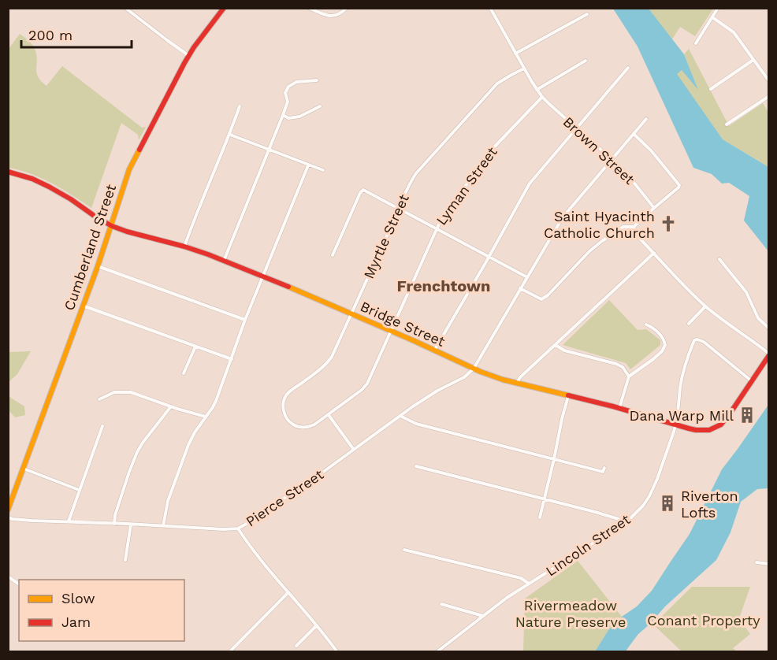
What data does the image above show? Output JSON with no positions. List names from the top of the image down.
{
  "streets": {
    "street": [
      "Brown Street",
      "Lyman Street",
      "Myrtle Street",
      "Cumberland Street",
      "Bridge Street",
      "Pierce Street",
      "Lincoln Street"
    ]
  },
  "crossings": [
    ["Brown Street", "Lyman Street"],
    ["Brown Street", "Myrtle Street"],
    ["Lyman Street", "Myrtle Street"],
    ["Lyman Street", "Bridge Street"],
    ["Myrtle Street", "Bridge Street"],
    ["Cumberland Street", "Bridge Street"],
    ["Bridge Street", "Pierce Street"],
    ["Bridge Street", "Lincoln Street"]
  ],
  "districts": ["Frenchtown"],
  "parks": ["Rivermeadow Nature Preserve", "Conant Property"],
  "places": {
    "church": ["Saint Hyacinth Catholic Church"],
    "building": ["Dana Warp Mill", "Riverton Lofts"]
  },
  "legend": ["Slow", "Jam"],
  "scale_bar": "200 m"
}
